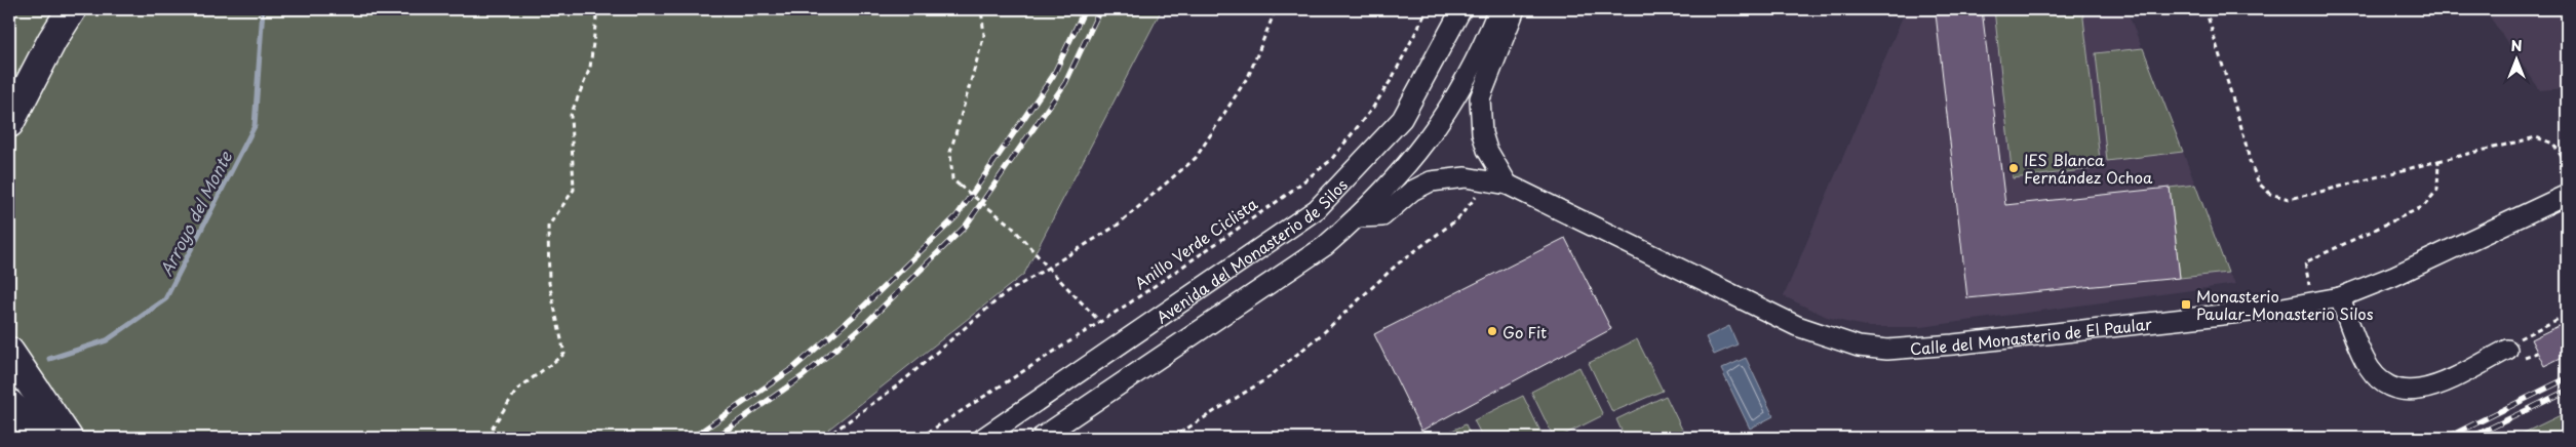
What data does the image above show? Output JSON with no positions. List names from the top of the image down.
{
  "streets": {
    "street": ["Avenida del Monasterio de Silos", "Calle del Monasterio de El Paular"],
    "path": ["Anillo Verde Ciclista"]
  },
  "water": ["Arroyo del Monte"],
  "places": {
    "other": ["IES Blanca Fernández Ochoa", "Go Fit"],
    "transit": ["Monasterio Paular-Monasterio Silos"]
  },
  "north": "top"
}
